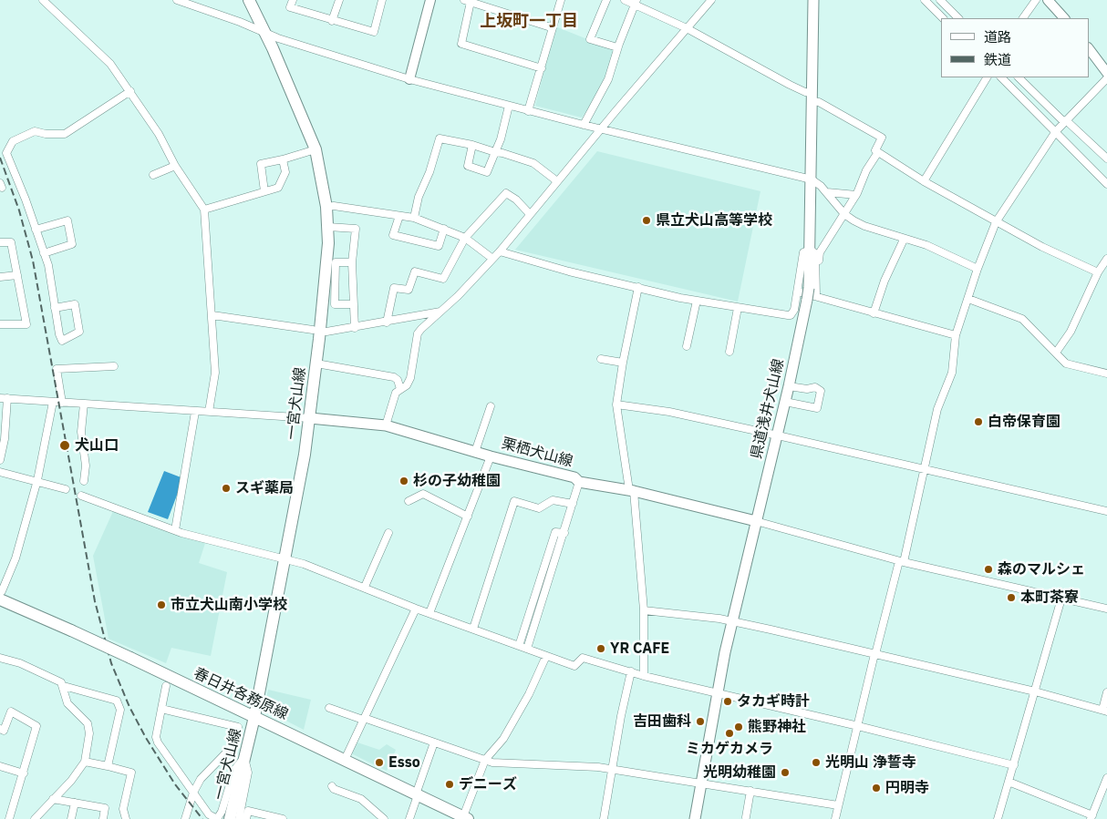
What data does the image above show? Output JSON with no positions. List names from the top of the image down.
{
  "streets": {
    "main road": [
      "一宮犬山線",
      "県道浅井犬山線",
      "栗栖犬山線",
      "春日井各務原線"
    ]
  },
  "crossings": [
    ["一宮犬山線", "栗栖犬山線"],
    ["一宮犬山線", "春日井各務原線"],
    ["県道浅井犬山線", "栗栖犬山線"]
  ],
  "districts": ["上坂町一丁目"],
  "places": [
    "県立犬山高等学校",
    "白帝保育園",
    "犬山口",
    "杉の子幼稚園",
    "スギ薬局",
    "森のマルシェ",
    "本町茶寮",
    "市立犬山南小学校",
    "YR CAFE",
    "タカギ時計",
    "吉田歯科",
    "熊野神社",
    "ミカゲカメラ",
    "Esso",
    "光明山 浄誓寺",
    "光明幼稚園",
    "デニーズ",
    "円明寺"
  ],
  "legend": ["道路", "鉄道"]
}
